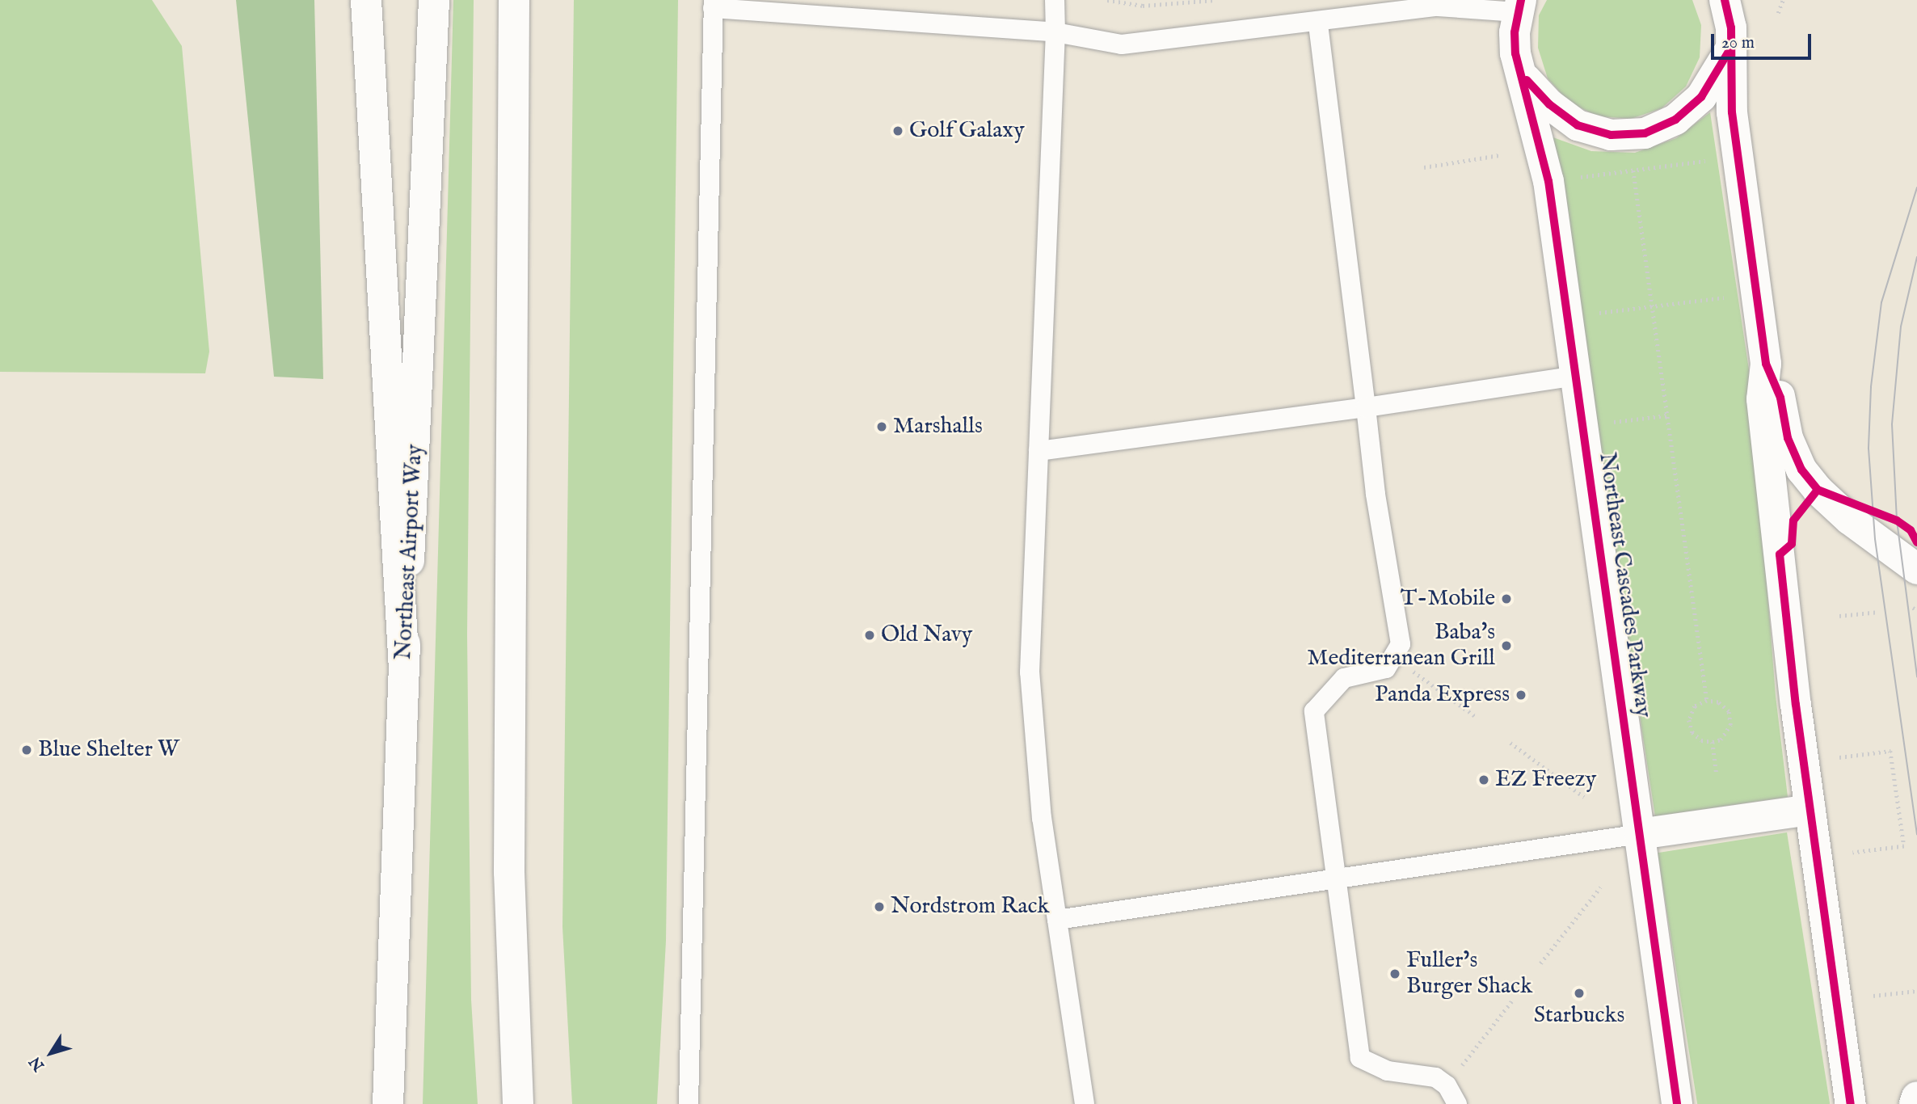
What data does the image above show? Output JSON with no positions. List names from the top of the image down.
{
  "streets": {
    "main road": ["Northeast Airport Way", "Northeast Cascades Parkway"]
  },
  "places": [
    "Golf Galaxy",
    "Marshalls",
    "T-Mobile",
    "Old Navy",
    "Baba's Mediterranean Grill",
    "Panda Express",
    "Blue Shelter W",
    "EZ Freezy",
    "Nordstrom Rack",
    "Fuller’s Burger Shack",
    "Starbucks"
  ],
  "scale_bar": "20 m",
  "north": "bottom left"
}
